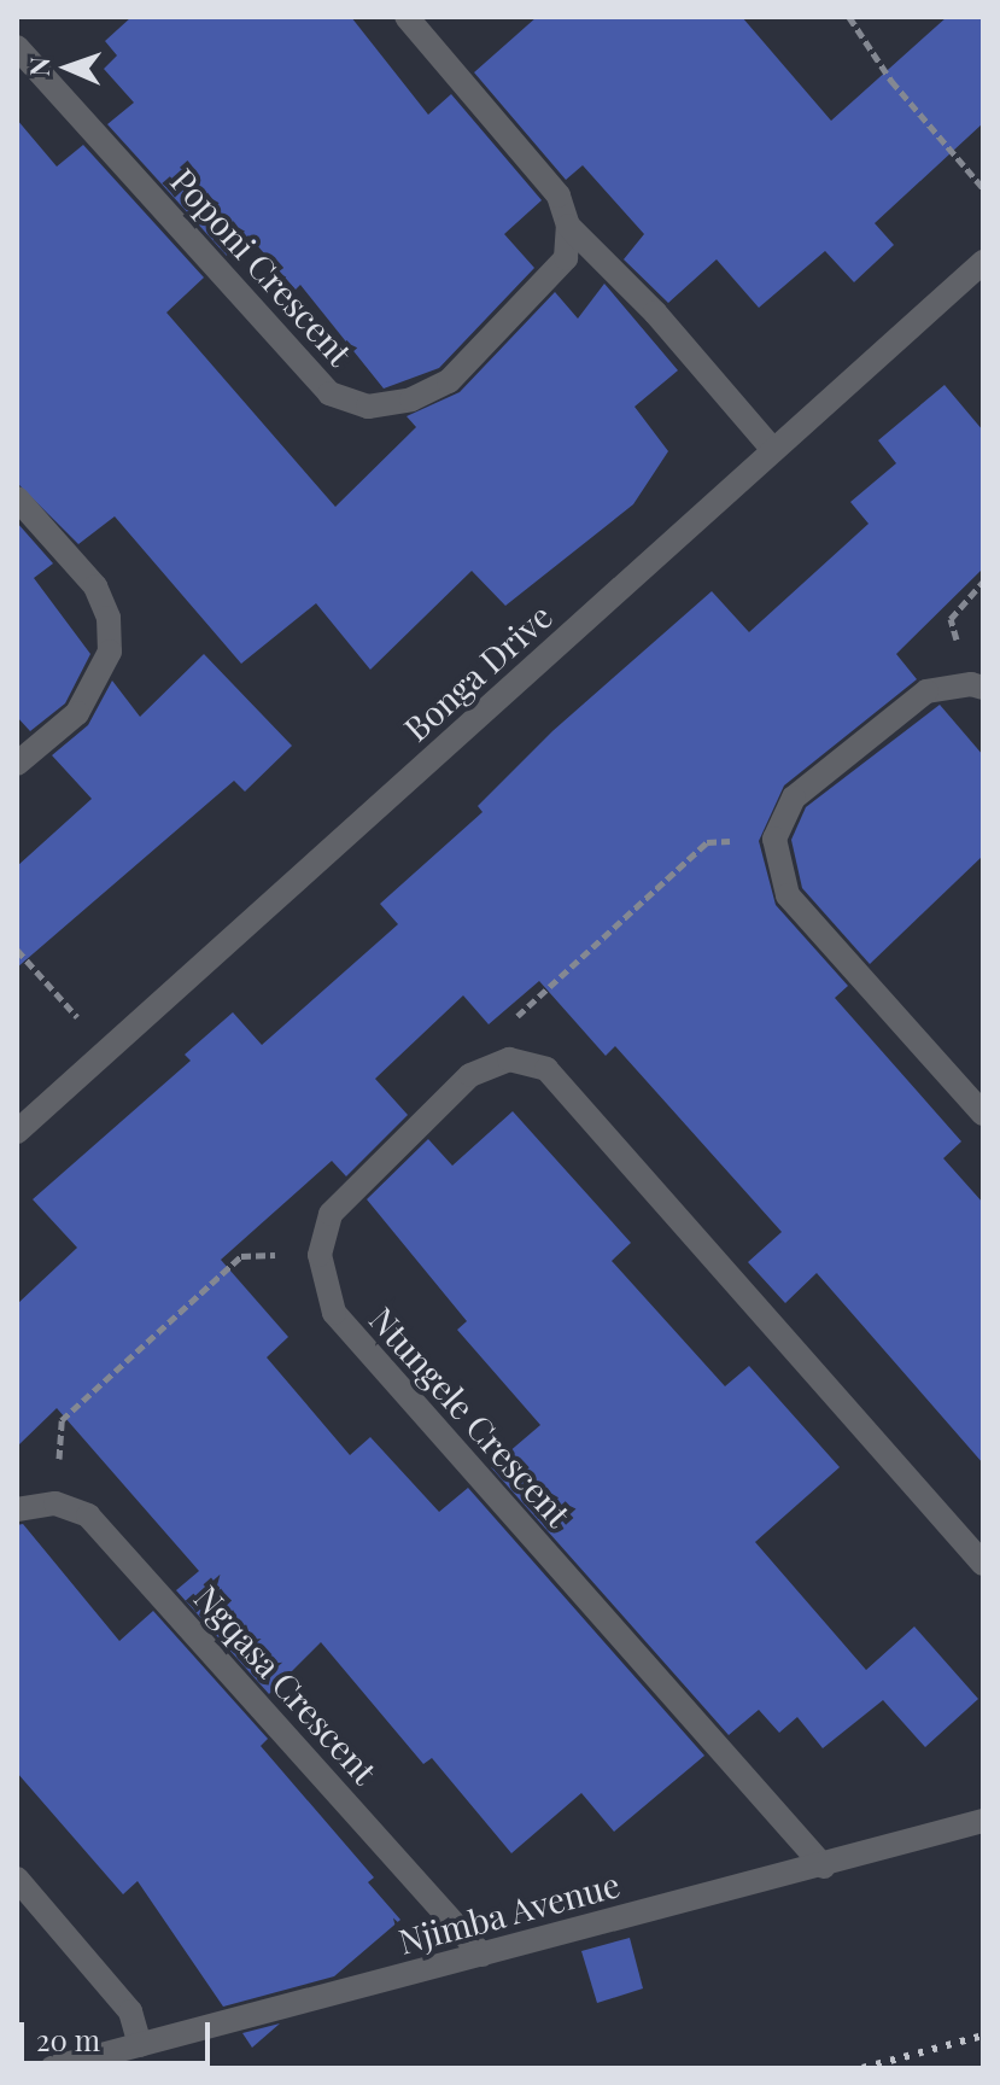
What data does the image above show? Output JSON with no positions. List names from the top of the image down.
{
  "streets": {
    "street": [
      "Poponi Crescent",
      "Bonga Drive",
      "Ntungele Crescent",
      "Ngqasa Crescent",
      "Njimba Avenue"
    ]
  },
  "crossings": [
    ["Ntungele Crescent", "Njimba Avenue"],
    ["Ngqasa Crescent", "Njimba Avenue"]
  ],
  "scale_bar": "20 m",
  "north": "left"
}
